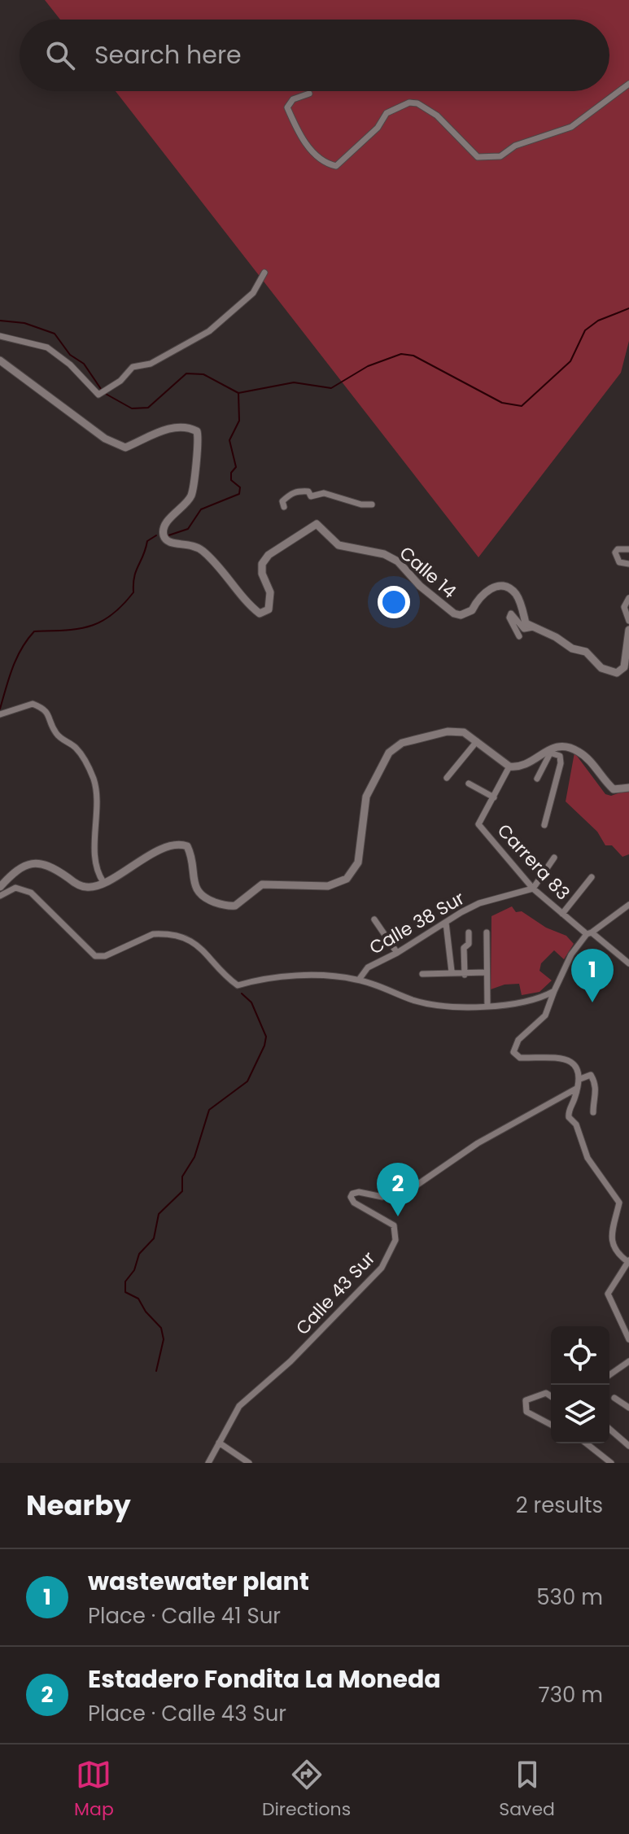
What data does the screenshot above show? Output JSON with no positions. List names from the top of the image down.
{
  "streets": {
    "street": [
      "Calle 14",
      "Carrera 83",
      "Calle 38 Sur",
      "Calle 43 Sur"
    ]
  },
  "crossings": [
    ["Carrera 83", "Calle 38 Sur"]
  ],
  "page": {
    "search": "Search here",
    "pins": ["1", "2"],
    "heading": ["Nearby", "2 results"],
    "list": [
      {
        "mark": "1",
        "name": "wastewater plant",
        "note": "Place · Calle 41 Sur",
        "value": "530 m"
      },
      {
        "mark": "2",
        "name": "Estadero Fondita La Moneda",
        "note": "Place · Calle 43 Sur",
        "value": "730 m"
      }
    ],
    "nav": ["Map", "Directions", "Saved"]
  }
}
